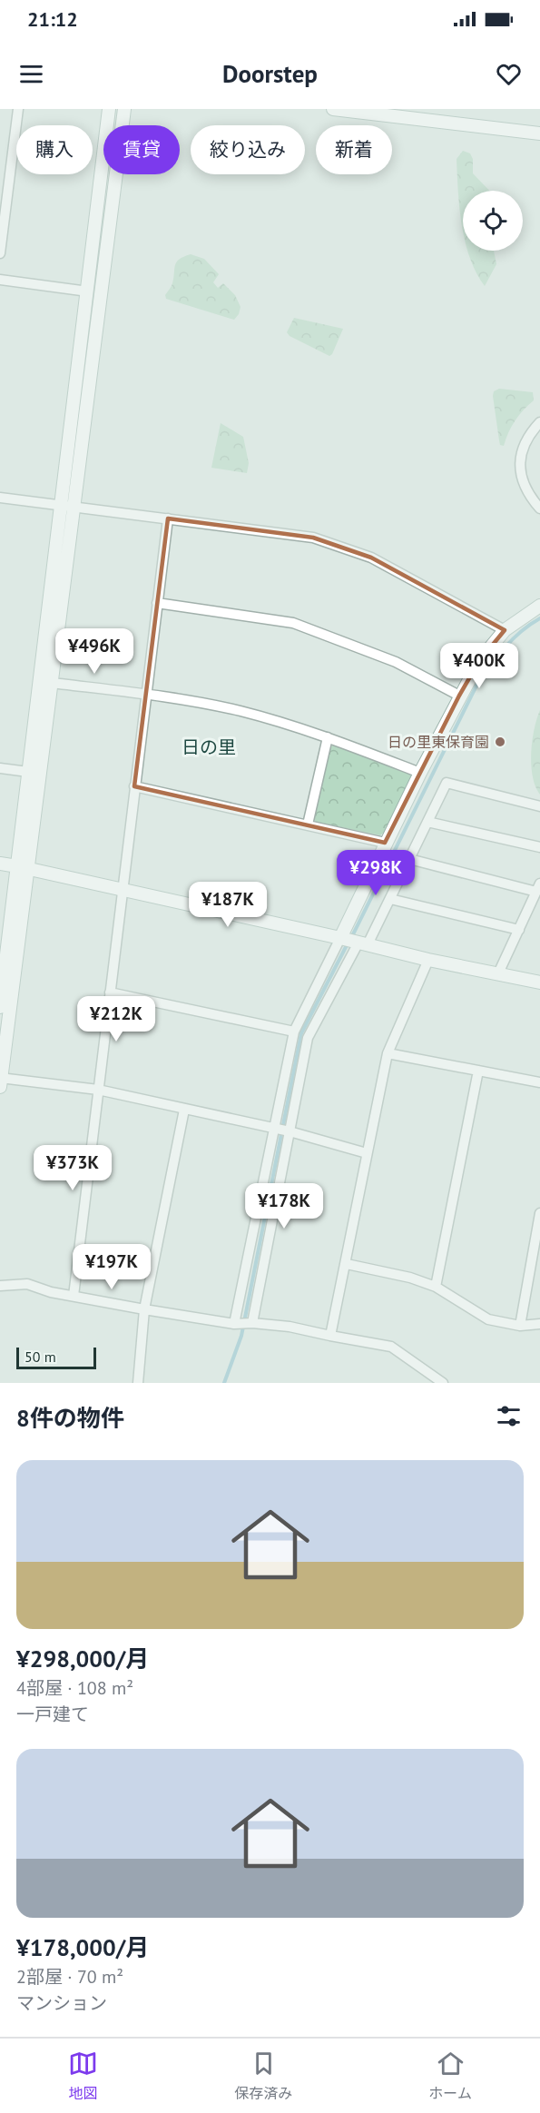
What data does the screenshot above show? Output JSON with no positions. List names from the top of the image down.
{
  "districts": ["日の里"],
  "places": ["日の里東保育園"],
  "scale_bar": "50 m",
  "page": {
    "status": "21:12",
    "header": "Doorstep",
    "chip": [
      "購入",
      "賃貸",
      "絞り込み",
      "新着"
    ],
    "price": [
      "¥496K",
      "¥400K",
      "¥298K",
      "¥187K",
      "¥212K",
      "¥373K",
      "¥178K",
      "¥197K"
    ],
    "scale": "50 m",
    "heading": "8件の物件",
    "list": [
      {
        "name": "¥298,000/月",
        "note": "4部屋 · 108 m² · 一戸建て"
      },
      {
        "name": "¥178,000/月",
        "note": "2部屋 · 70 m² · マンション"
      }
    ],
    "tabs": ["地図", "保存済み", "ホーム"]
  }
}
